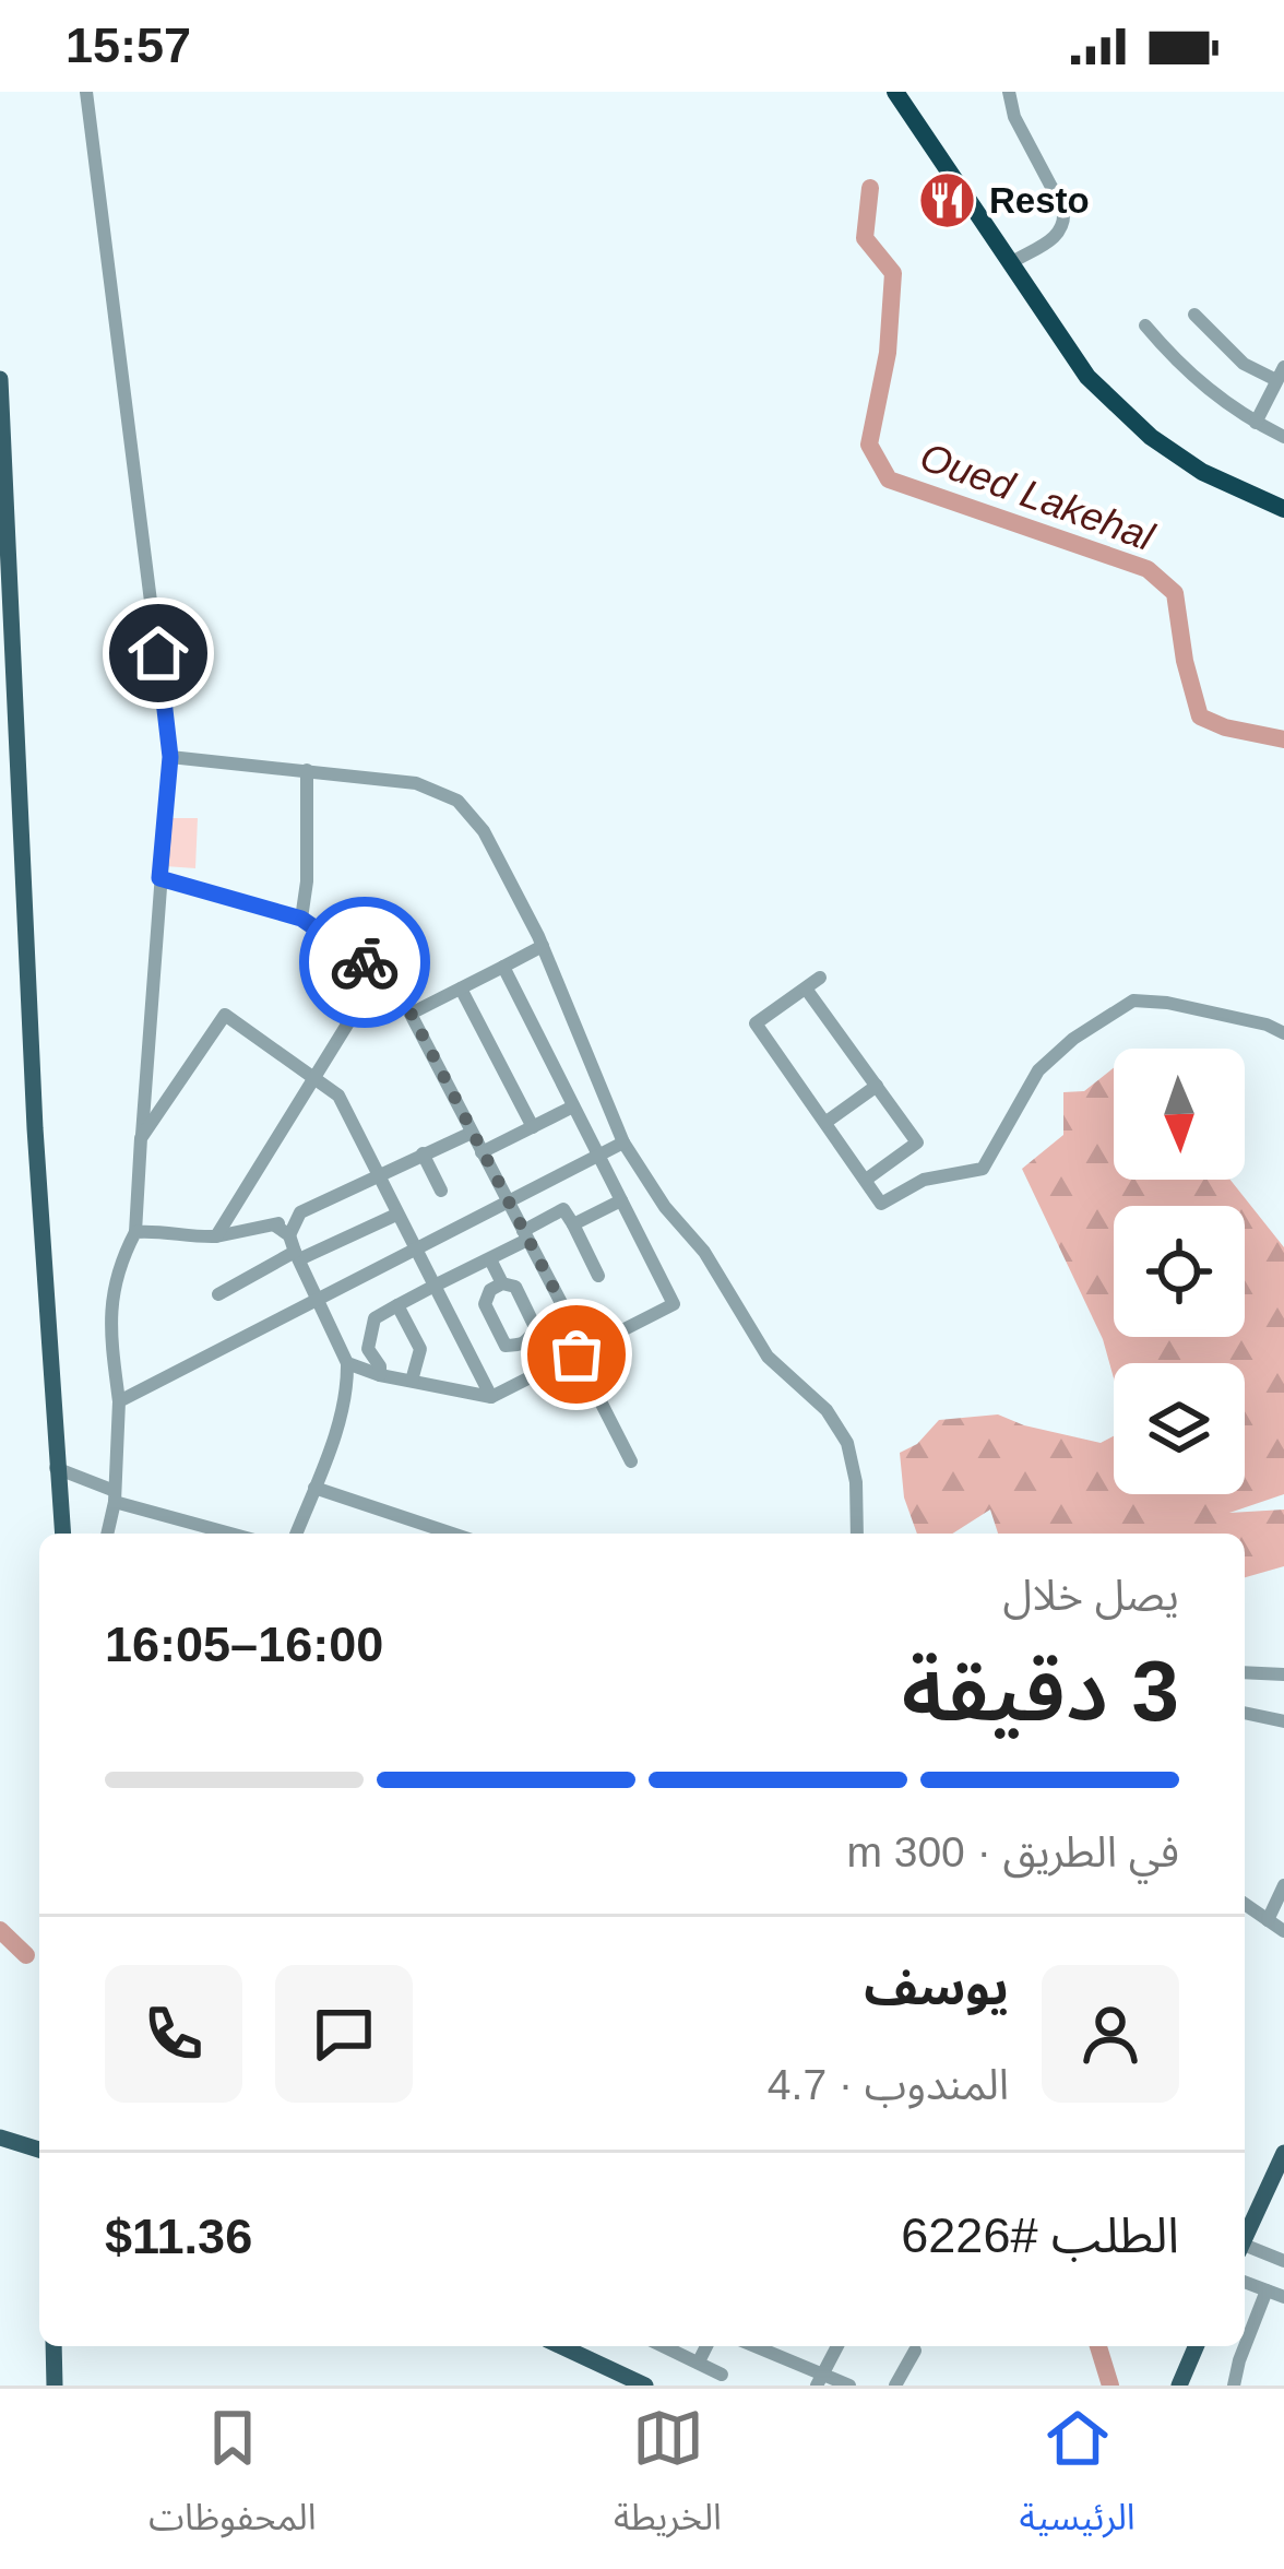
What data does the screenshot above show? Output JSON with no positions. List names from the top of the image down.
{
  "water": ["Oued Lakehal"],
  "places": {
    "restaurant": ["Resto"]
  },
  "north": "bottom",
  "page": {
    "status": "15:57",
    "heading": ["3 دقيقة", "يصل خلال", "16:00–16:05"],
    "panel": [
      "يوسف",
      "المندوب · 4.7",
      "الطلب #6226",
      "$11.36"
    ],
    "bar": "في الطريق · 300 m",
    "tabs": ["الرئيسية", "الخريطة", "المحفوظات"]
  }
}
